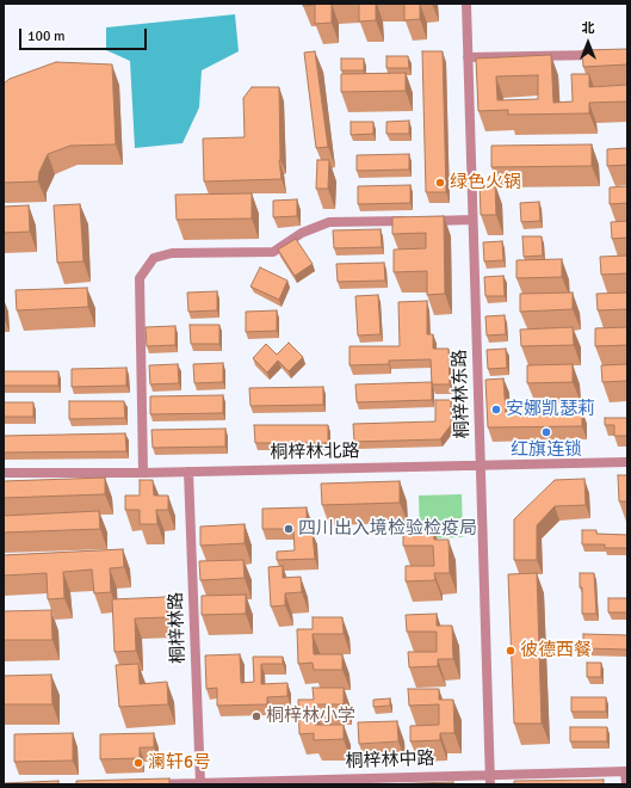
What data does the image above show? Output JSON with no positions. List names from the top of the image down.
{
  "streets": {
    "street": [
      "桐梓林东路",
      "桐梓林北路",
      "桐梓林路",
      "桐梓林中路"
    ]
  },
  "crossings": [
    ["桐梓林东路", "桐梓林北路"],
    ["桐梓林东路", "桐梓林中路"],
    ["桐梓林北路", "桐梓林路"],
    ["桐梓林路", "桐梓林中路"]
  ],
  "places": [
    "绿色火锅",
    "安娜凯瑟莉",
    "红旗连锁",
    "四川出入境检验检疫局",
    "彼德西餐",
    "桐梓林小学",
    "澜轩6号"
  ],
  "scale_bar": "100 m",
  "north": "top"
}
